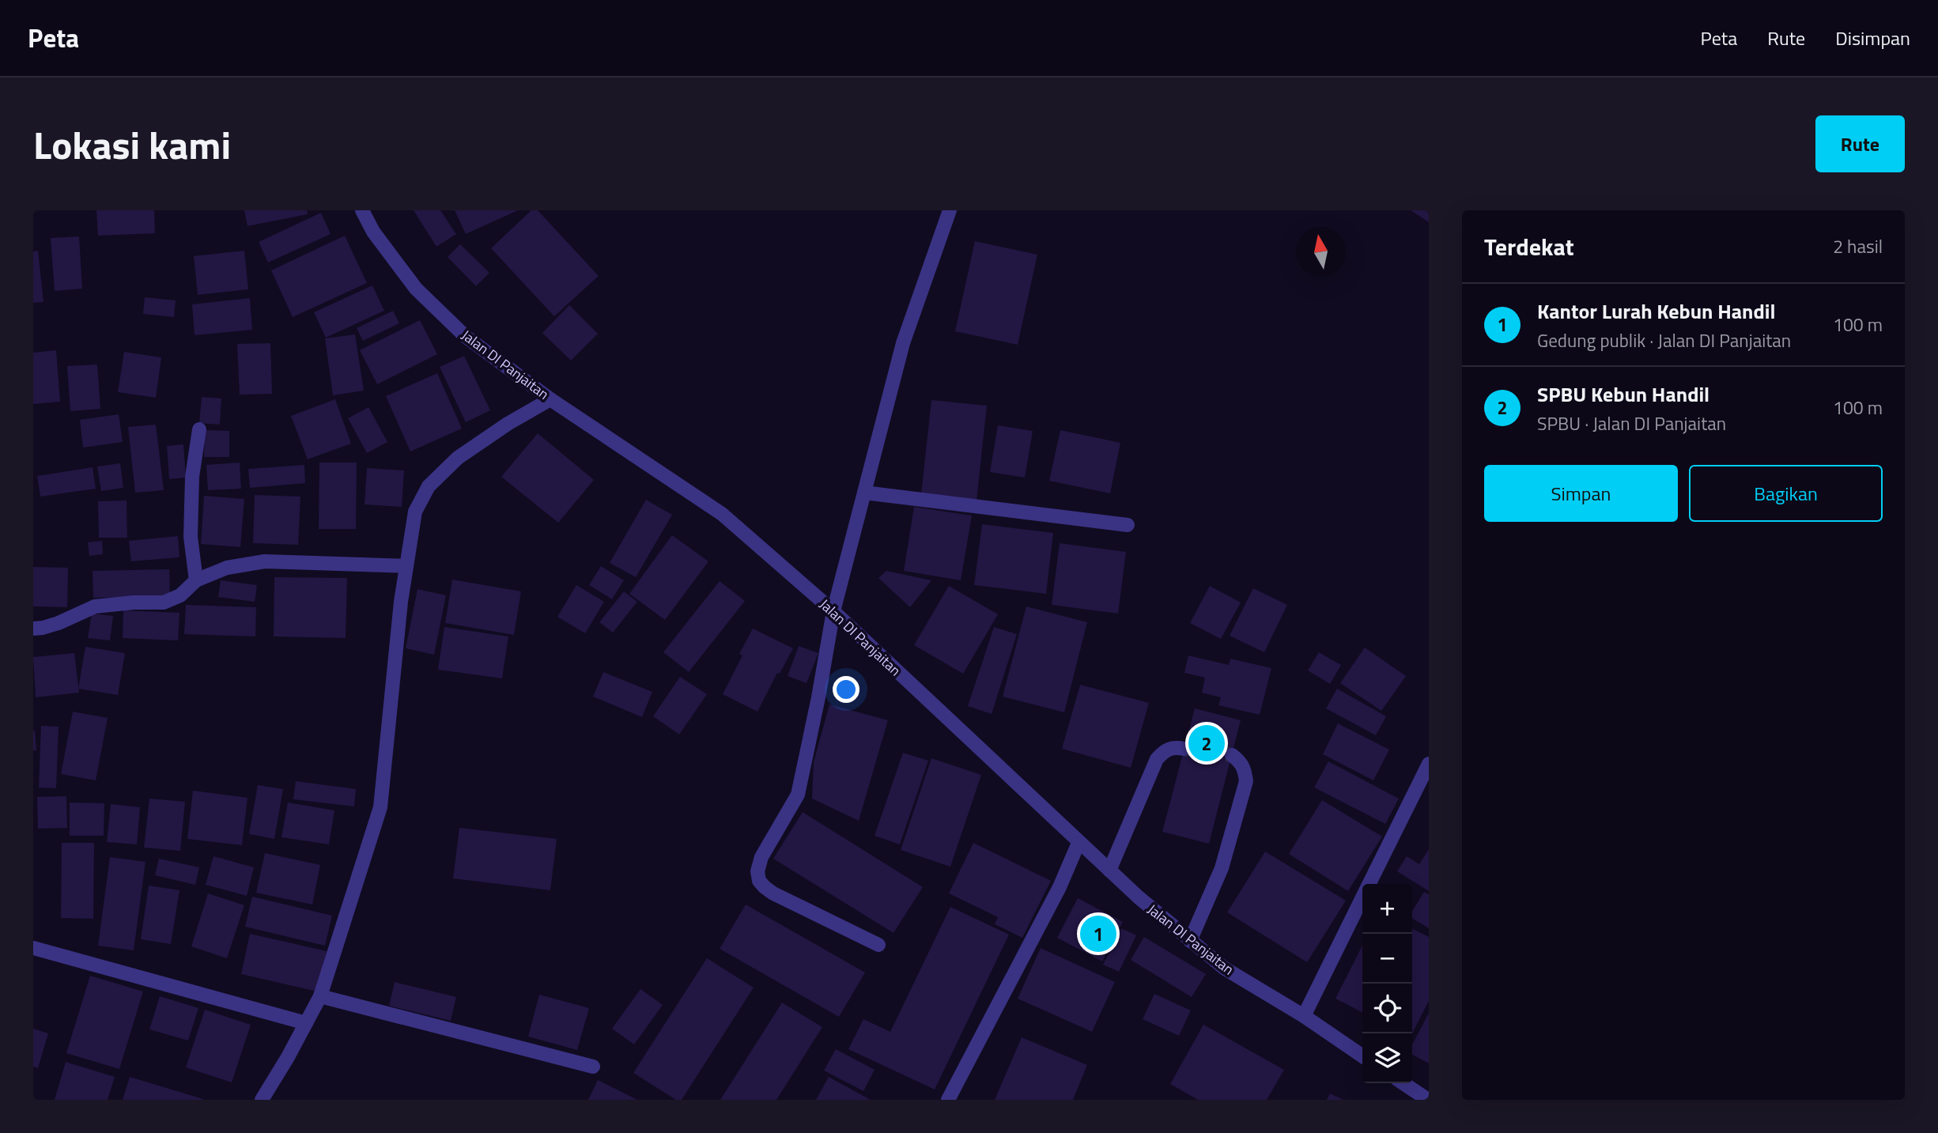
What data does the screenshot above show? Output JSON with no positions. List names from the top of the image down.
{
  "streets": {
    "street": ["Jalan DI Panjaitan"]
  },
  "north": "top",
  "page": {
    "header": "Peta",
    "nav": ["Peta", "Rute", "Disimpan"],
    "title": "Lokasi kami",
    "buttons": [
      "Rute",
      ["Simpan", "Bagikan"]
    ],
    "heading": ["Terdekat", "2 hasil"],
    "list": [
      {
        "mark": "1",
        "name": "Kantor Lurah Kebun Handil",
        "note": "Gedung publik · Jalan DI Panjaitan",
        "value": "100 m"
      },
      {
        "mark": "2",
        "name": "SPBU Kebun Handil",
        "note": "SPBU · Jalan DI Panjaitan",
        "value": "100 m"
      }
    ],
    "pins": ["2", "1"],
    "map_buttons": ["+", "−"]
  }
}
